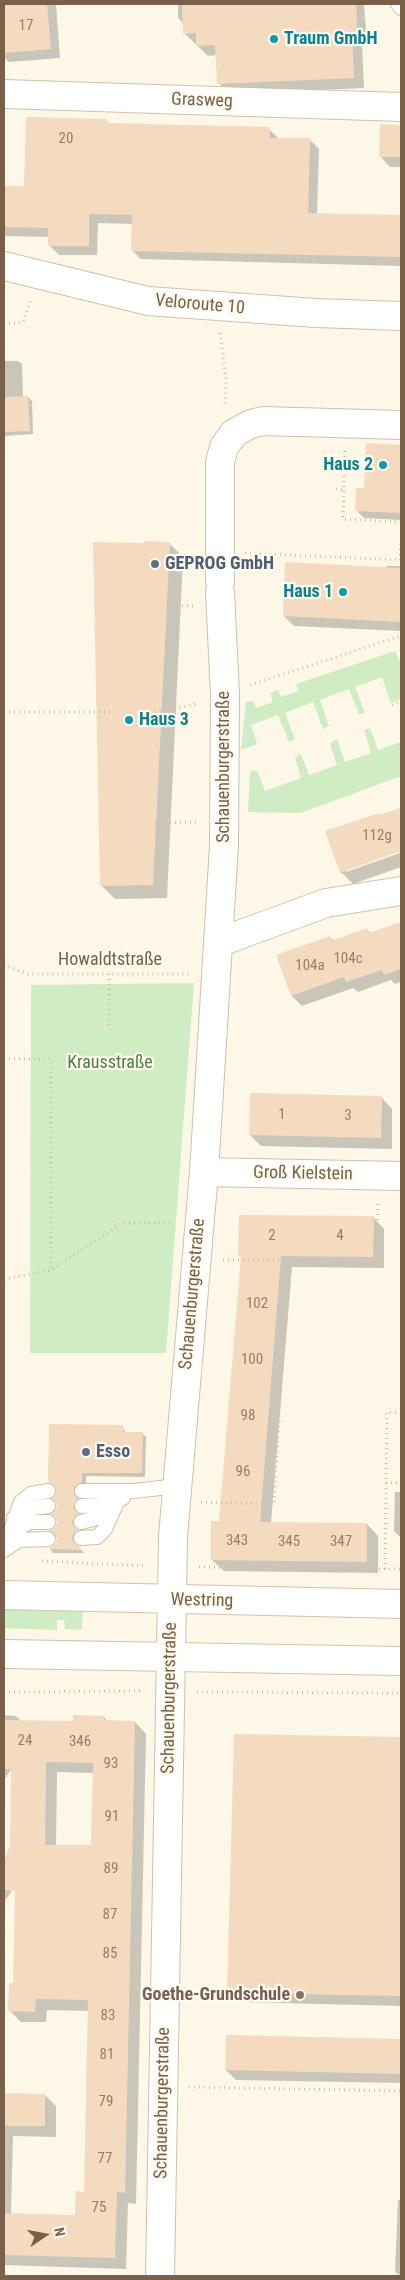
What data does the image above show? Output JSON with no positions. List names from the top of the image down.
{
  "streets": {
    "street": [
      "Grasweg",
      "Veloroute 10",
      "Schauenburgerstraße",
      "Groß Kielstein",
      "Westring"
    ],
    "path": ["Howaldtstraße"]
  },
  "crossings": [
    ["Schauenburgerstraße", "Howaldtstraße"],
    ["Schauenburgerstraße", "Groß Kielstein"],
    ["Schauenburgerstraße", "Westring"]
  ],
  "parks": ["Krausstraße"],
  "places": [
    "Traum GmbH",
    "Haus 2",
    "GEPROG GmbH",
    "Haus 1",
    "Haus 3",
    "Esso",
    "Goethe-Grundschule"
  ],
  "house_numbers": [
    "17",
    "20",
    "112g",
    "104c",
    "104a",
    "1",
    "3",
    "2",
    "4",
    "102",
    "100",
    "98",
    "96",
    "343",
    "345",
    "347",
    "24",
    "346",
    "93",
    "91",
    "89",
    "87",
    "85",
    "83",
    "81",
    "79",
    "77",
    "75"
  ],
  "north": "right"
}
